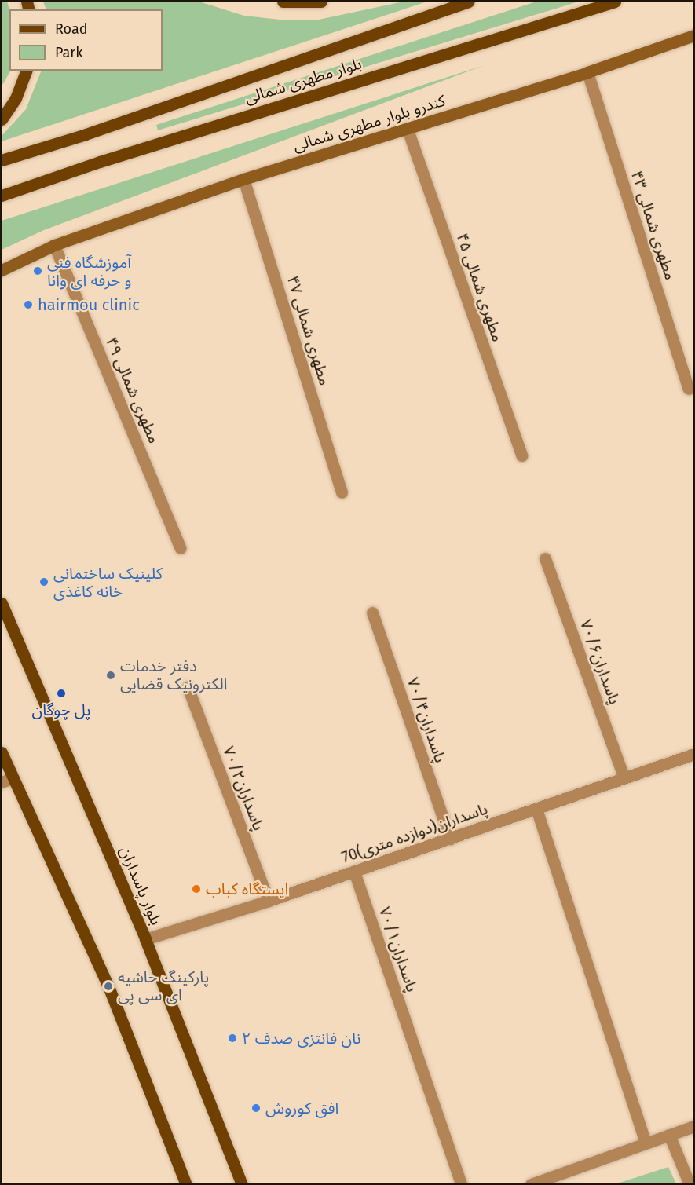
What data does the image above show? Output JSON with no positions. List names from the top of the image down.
{
  "streets": {
    "main road": ["بلوار مطهری شمالی", "کندرو بلوار مطهری شمالی", "بلوار پاسداران"],
    "street": [
      "مطهرى شمالى ۴۳",
      "مطهرى شمالى ۴۵",
      "مطهرى شمالى ۴۷",
      "مطهرى شمالى ۴۹",
      "پاسداران۷۰/۶",
      "پاسداران۷۰/۴",
      "پاسداران۷۰/۲",
      "70پاسداران(دوازده متری)",
      "پاسداران۷۰/۱"
    ]
  },
  "crossings": [
    ["کندرو بلوار مطهری شمالی", "مطهرى شمالى ۴۳"],
    ["کندرو بلوار مطهری شمالی", "مطهرى شمالى ۴۵"],
    ["کندرو بلوار مطهری شمالی", "مطهرى شمالى ۴۷"],
    ["کندرو بلوار مطهری شمالی", "مطهرى شمالى ۴۹"],
    ["پاسداران۷۰/۶", "70پاسداران(دوازده متری)"],
    ["پاسداران۷۰/۴", "70پاسداران(دوازده متری)"],
    ["پاسداران۷۰/۲", "70پاسداران(دوازده متری)"],
    ["70پاسداران(دوازده متری)", "بلوار پاسداران"],
    ["70پاسداران(دوازده متری)", "پاسداران۷۰/۱"]
  ],
  "places": [
    "آموزشگاه فنی و حرفه ای وانا",
    "hairmou clinic",
    "کلینیک ساختمانی خانه کاغذی",
    "دفتر خدمات الکترونیک قضایی",
    "پل چوگان",
    "ایستگاه کباب",
    "پارکینگ حاشیه ای سی پی",
    "نان فانتزی صدف ۲",
    "افق کوروش"
  ],
  "legend": ["Road", "Park"]
}
